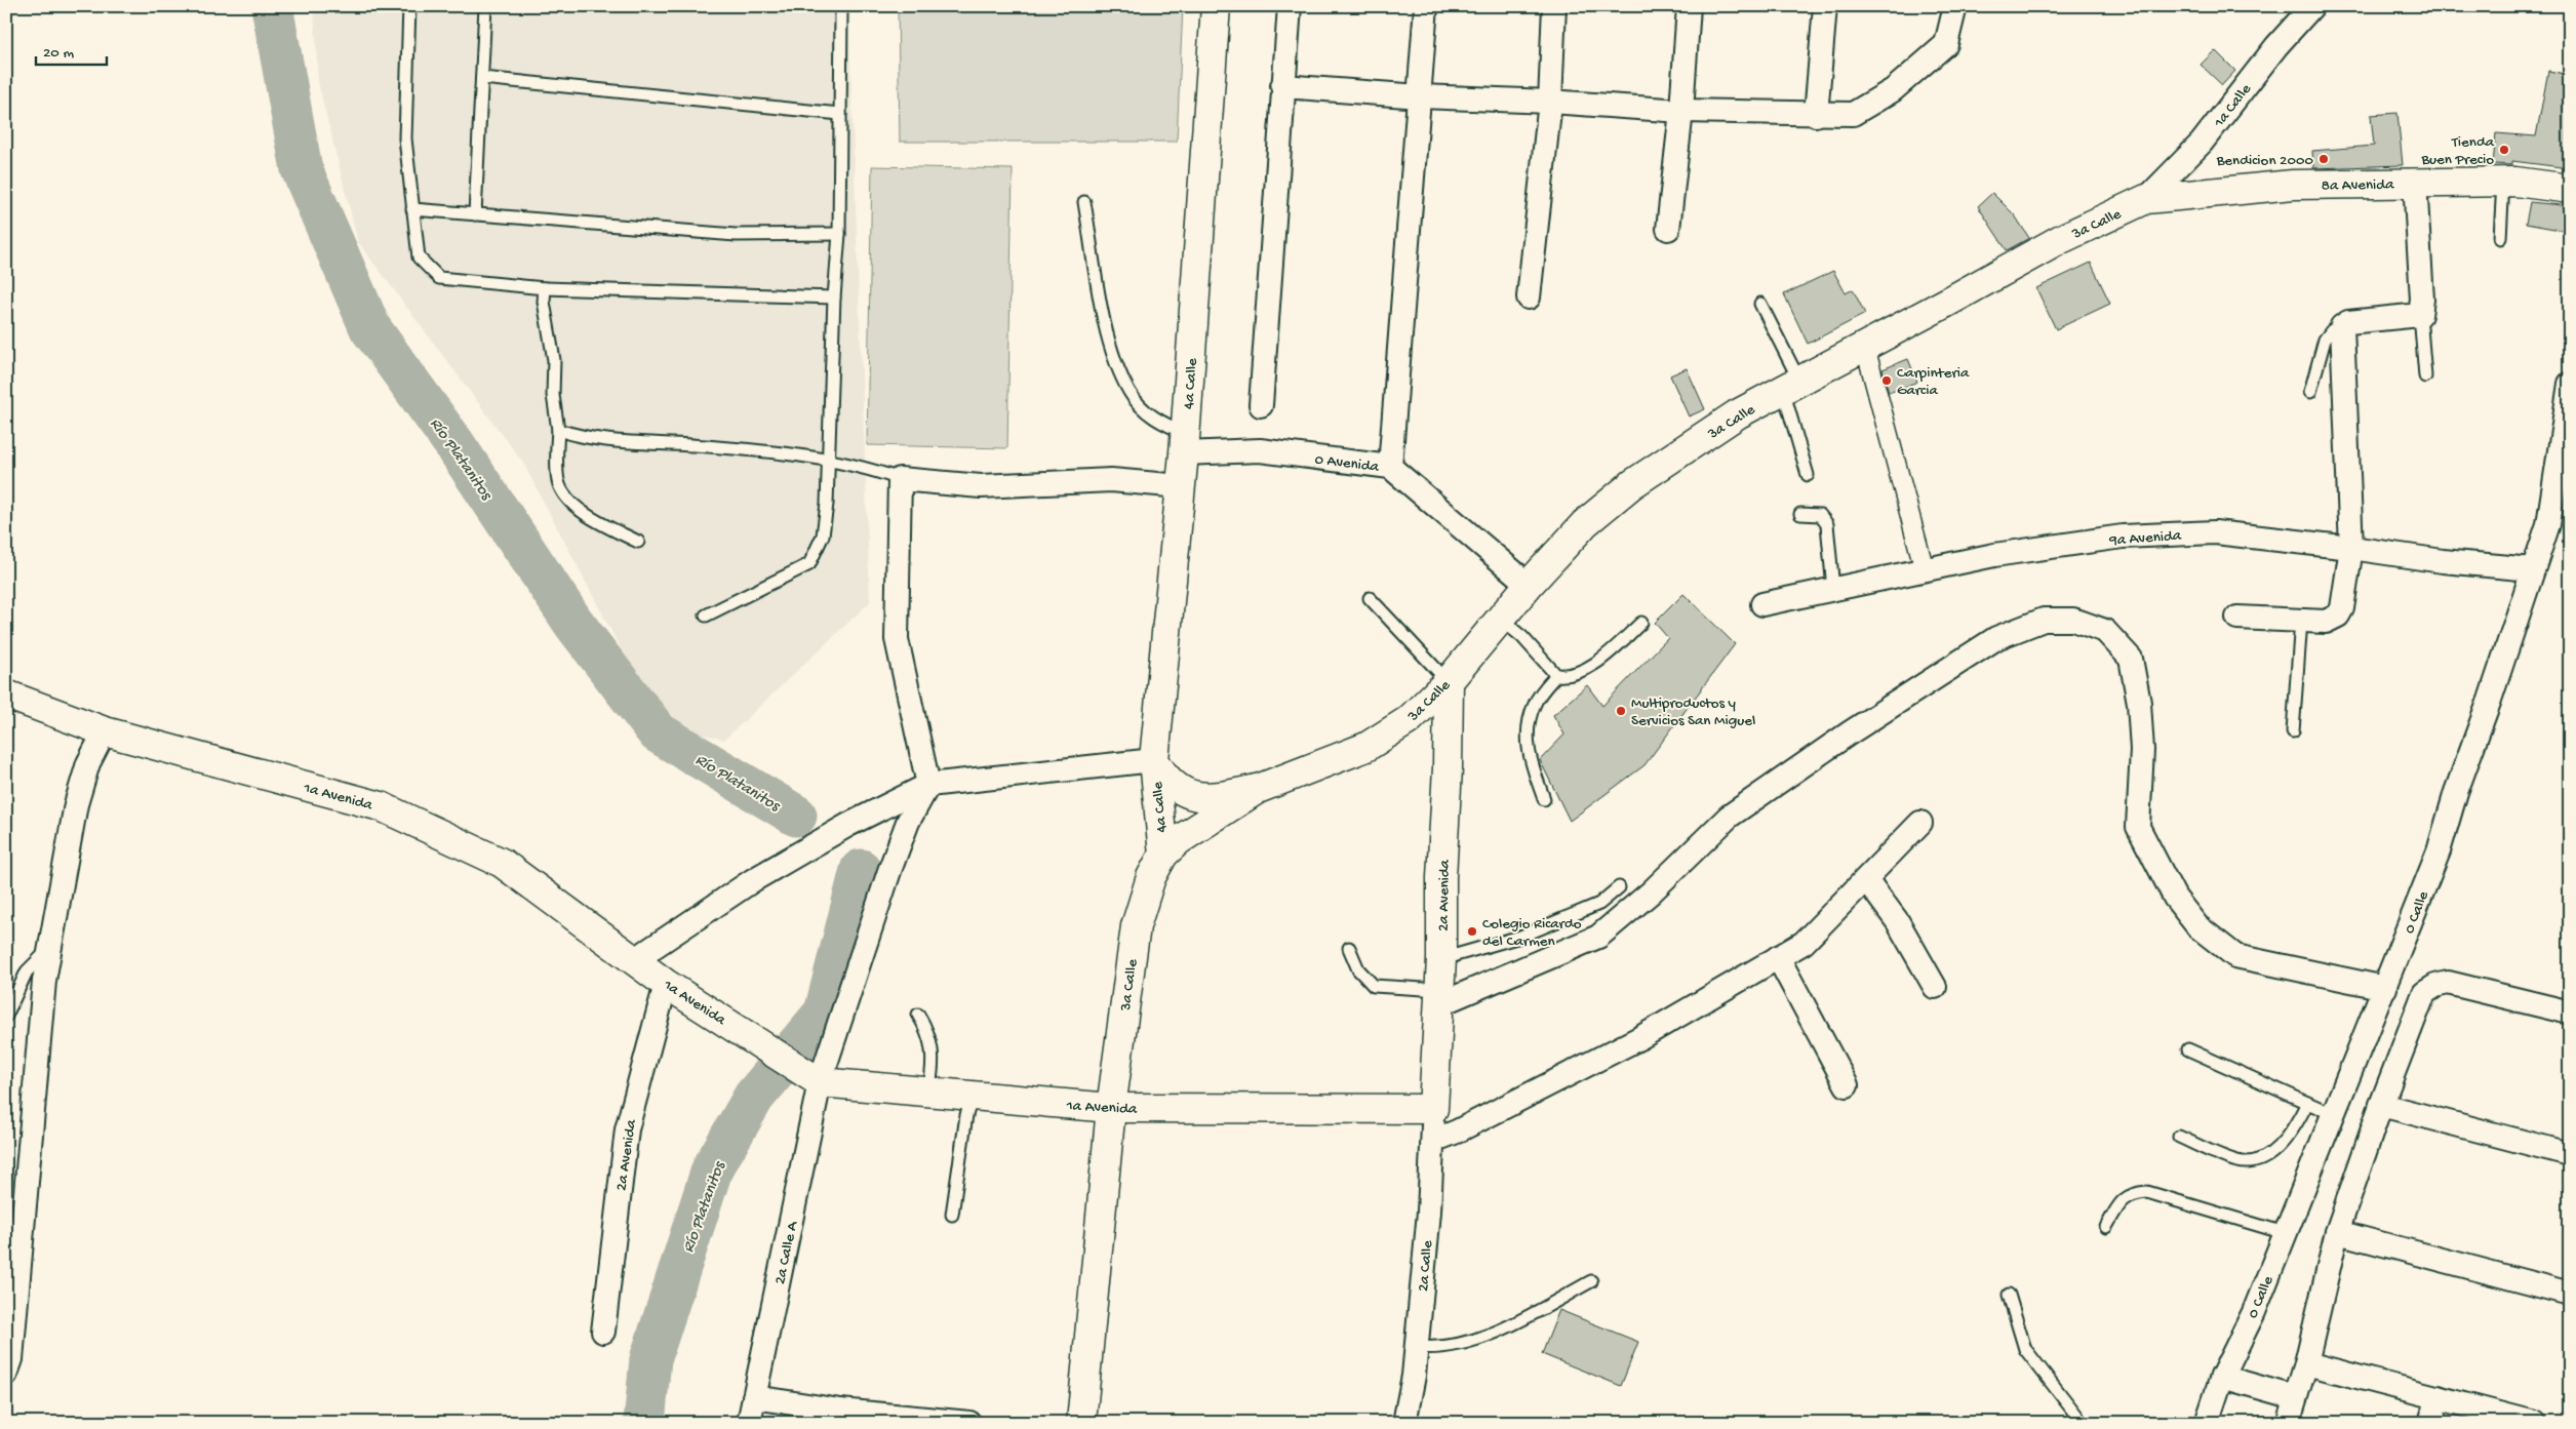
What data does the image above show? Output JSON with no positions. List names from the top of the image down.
{
  "streets": {
    "main road": [
      "8a Avenida",
      "3a Calle",
      "4a Calle",
      "1a Avenida",
      "2a Avenida"
    ],
    "street": [
      "1a Calle",
      "0 Avenida",
      "9a Avenida",
      "0 Calle",
      "2a Calle A",
      "2a Calle"
    ]
  },
  "crossings": [
    ["1a Calle", "8a Avenida"],
    ["1a Calle", "3a Calle"],
    ["8a Avenida", "3a Calle"],
    ["3a Calle", "4a Calle"],
    ["3a Calle", "0 Avenida"],
    ["3a Calle", "1a Avenida"],
    ["3a Calle", "2a Avenida"],
    ["4a Calle", "0 Avenida"],
    ["9a Avenida", "0 Calle"],
    ["1a Avenida", "2a Avenida"],
    ["1a Avenida", "2a Calle A"],
    ["1a Avenida", "2a Calle"],
    ["2a Avenida", "2a Calle"]
  ],
  "water": ["Río Platanitos"],
  "places": [
    "Tienda Buen Precio",
    "Bendicion 2000",
    "Carpinteria Garcia",
    "Multiproductos y Servicios San Miguel",
    "Colegio Ricardo del Carmen"
  ],
  "scale_bar": "20 m"
}
